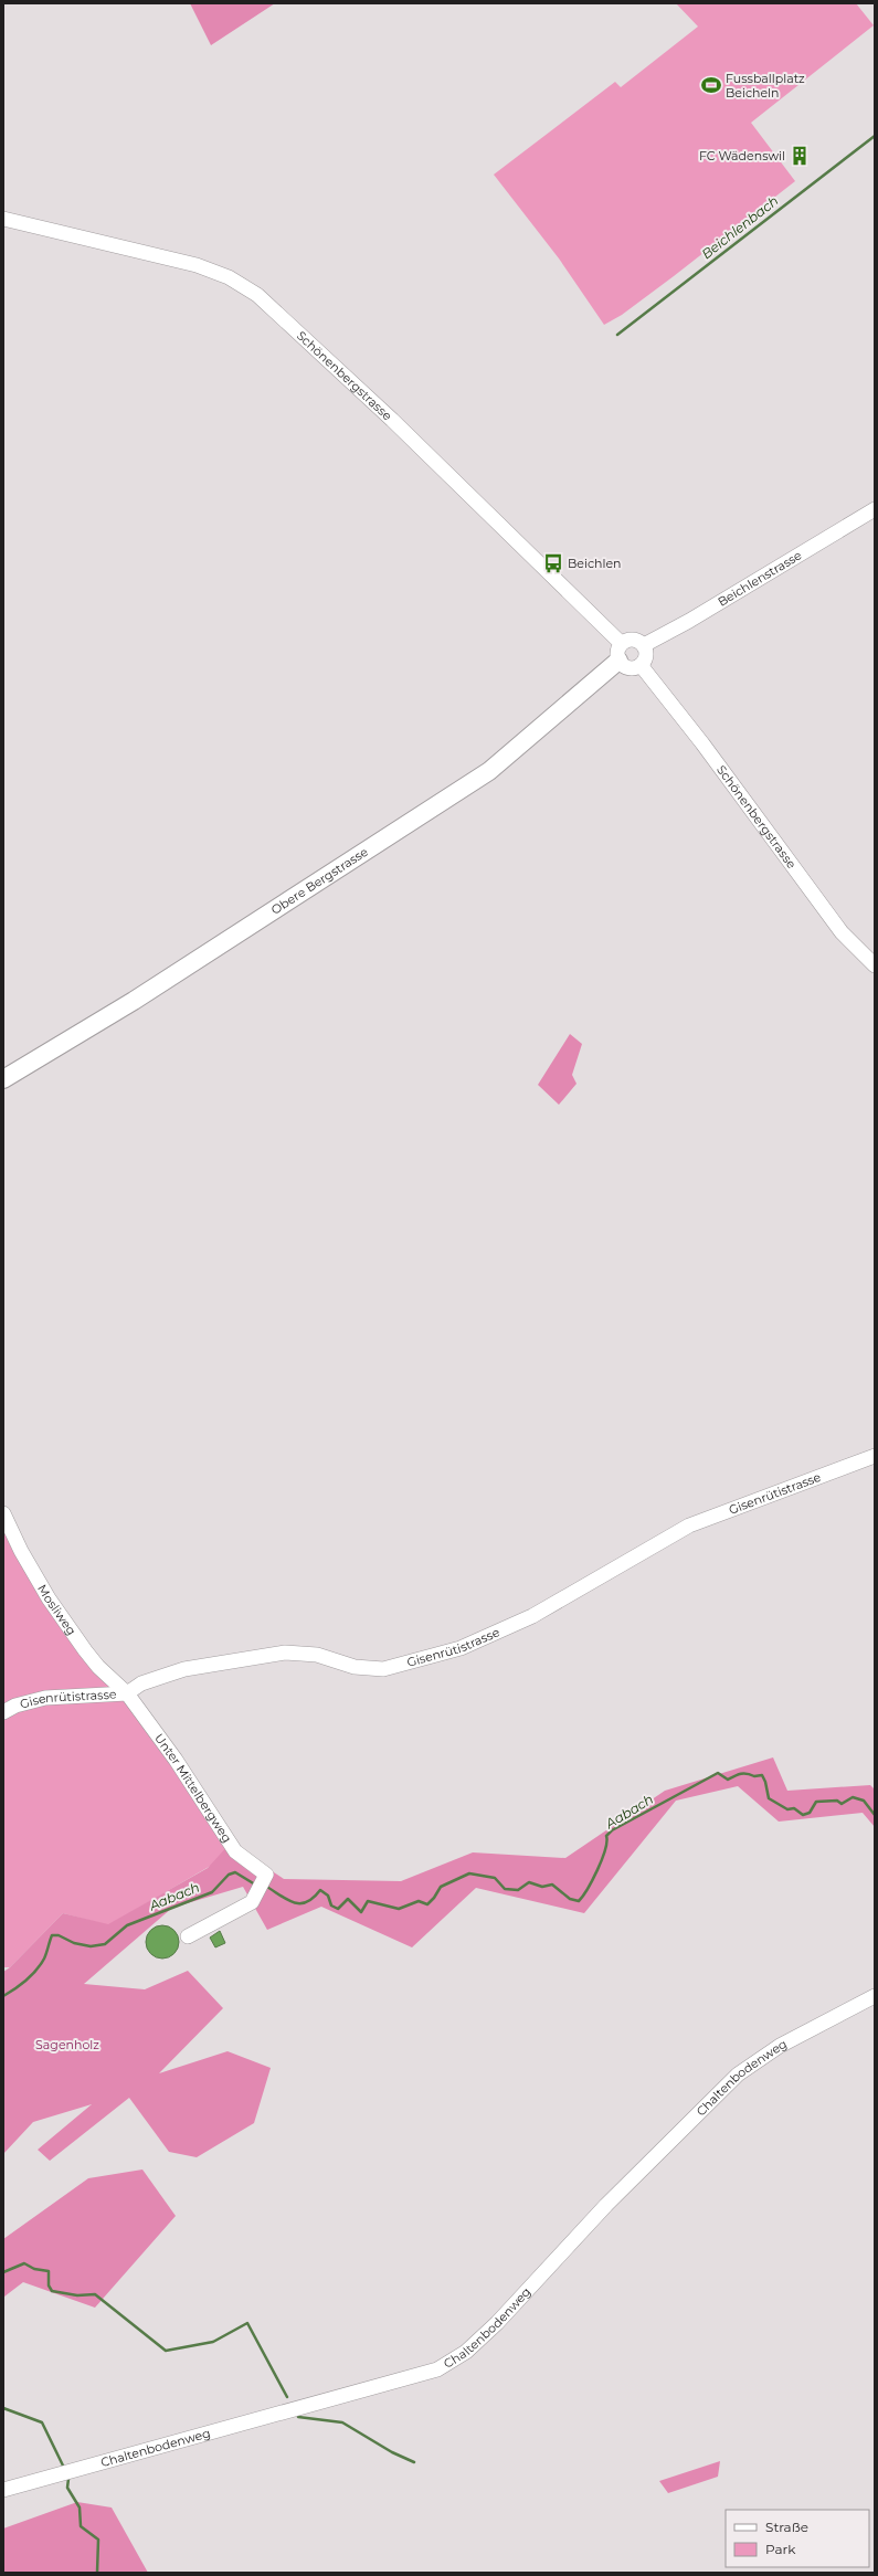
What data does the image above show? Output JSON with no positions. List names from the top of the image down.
{
  "streets": {
    "main road": ["Obere Bergstrasse"],
    "street": [
      "Schönenbergstrasse",
      "Beichlenstrasse",
      "Gisenrütistrasse",
      "Mosliweg",
      "Unter Mittelbergweg",
      "Chaltenbodenweg"
    ]
  },
  "crossings": [
    ["Schönenbergstrasse", "Beichlenstrasse"],
    ["Schönenbergstrasse", "Obere Bergstrasse"],
    ["Beichlenstrasse", "Obere Bergstrasse"],
    ["Gisenrütistrasse", "Mosliweg"],
    ["Gisenrütistrasse", "Unter Mittelbergweg"],
    ["Mosliweg", "Unter Mittelbergweg"]
  ],
  "water": ["Beichlenbach", "Aabach"],
  "parks": ["Sagenholz"],
  "places": {
    "sports": ["Fussballplatz Beicheln"],
    "building": ["FC Wädenswil"],
    "bus stop": ["Beichlen"]
  },
  "legend": ["Straße", "Park"]
}
